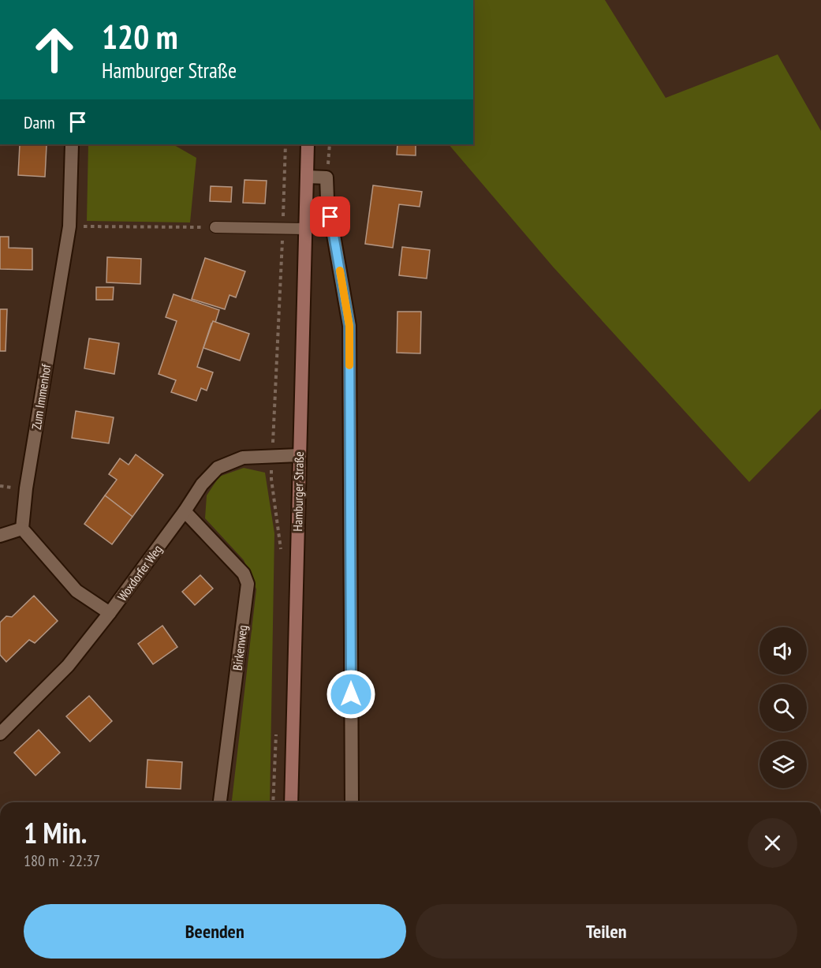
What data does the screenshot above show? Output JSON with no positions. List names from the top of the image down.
{
  "streets": {
    "main road": ["Hamburger Straße"],
    "street": ["Zum Immenhof", "Woxdorfer Weg", "Birkenweg"]
  },
  "crossings": [
    ["Hamburger Straße", "Woxdorfer Weg"],
    ["Woxdorfer Weg", "Birkenweg"]
  ],
  "page": {
    "turn": ["120 m", "Hamburger Straße"],
    "then": "Dann",
    "heading": ["1 Min.", "180 m · 22:37"],
    "buttons": ["Beenden", "Teilen"]
  }
}
